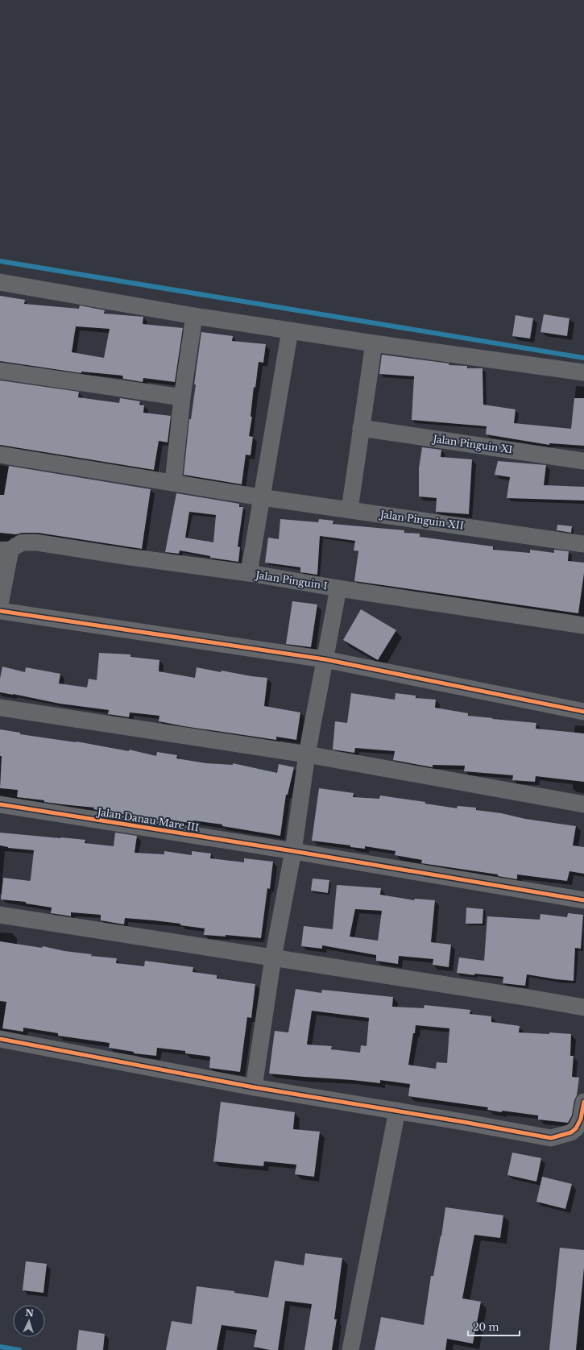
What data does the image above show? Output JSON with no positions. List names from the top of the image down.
{
  "streets": {
    "street": [
      "Jalan Pinguin XI",
      "Jalan Pinguin XII",
      "Jalan Pinguin I",
      "Jalan Danau Mare III"
    ]
  },
  "scale_bar": "20 m",
  "north": "top"
}
